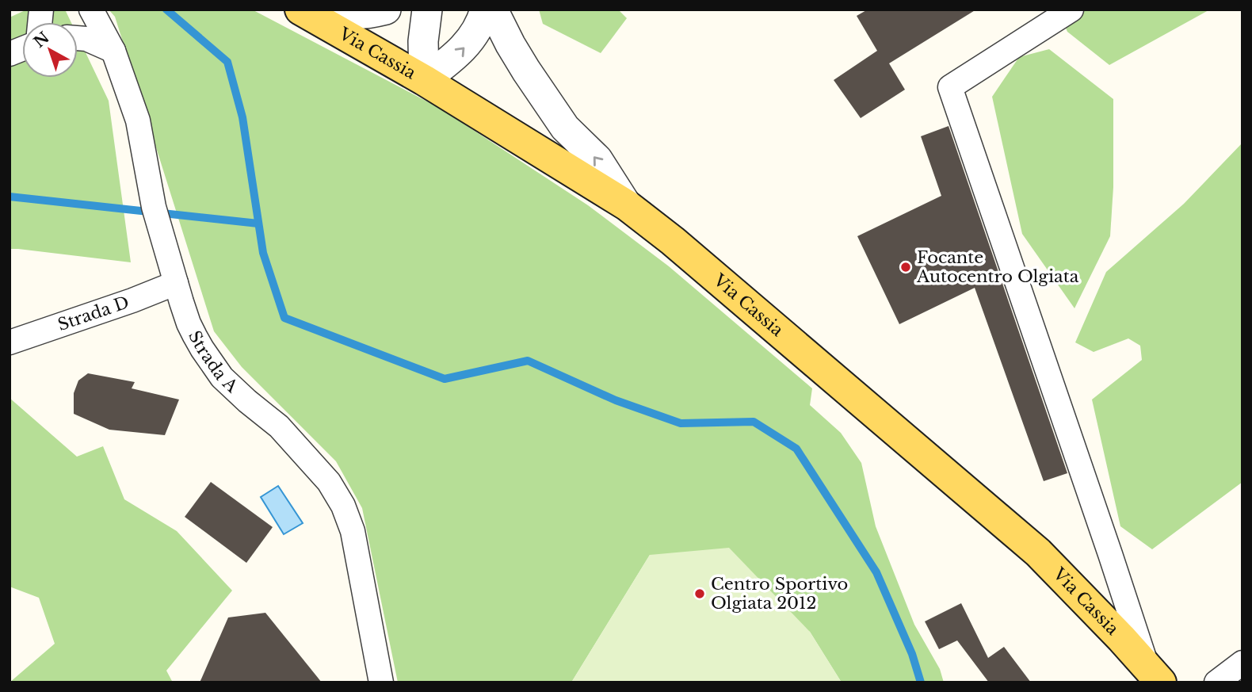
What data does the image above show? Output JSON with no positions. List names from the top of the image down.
{
  "streets": {
    "main road": ["Via Cassia"],
    "street": ["Strada D", "Strada A"]
  },
  "crossings": [
    ["Strada D", "Strada A"]
  ],
  "places": ["Focante Autocentro Olgiata", "Centro Sportivo Olgiata 2012"],
  "north": "top left"
}
